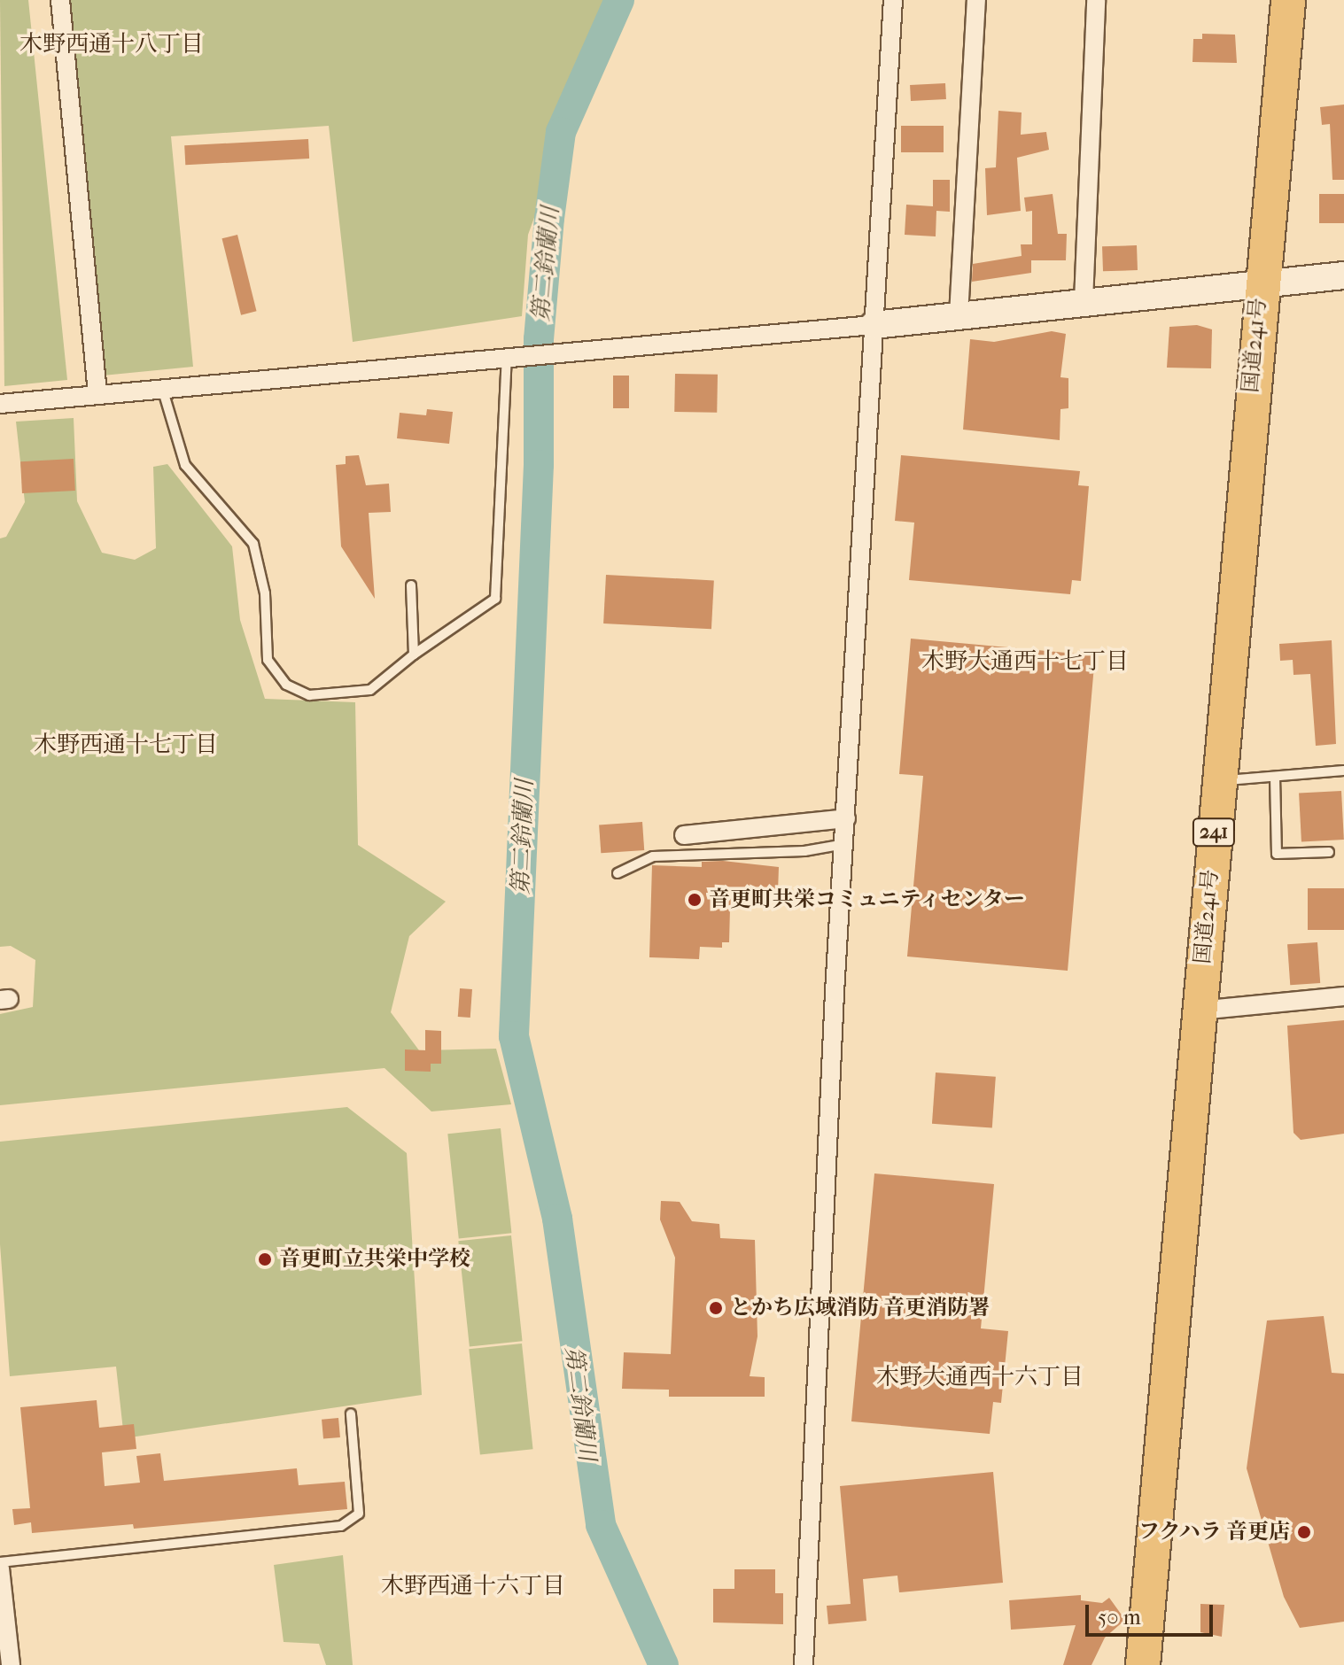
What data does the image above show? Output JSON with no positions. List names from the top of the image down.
{
  "streets": {
    "highway": ["国道241号", "241"]
  },
  "districts": [
    "木野西通十八丁目",
    "木野大通西十七丁目",
    "木野西通十七丁目",
    "木野大通西十六丁目",
    "木野西通十六丁目"
  ],
  "water": ["第二鈴蘭川"],
  "places": [
    "音更町共栄コミュニティセンター",
    "音更町立共栄中学校",
    "とかち広域消防 音更消防署",
    "フクハラ 音更店"
  ],
  "scale_bar": "50 m"
}
